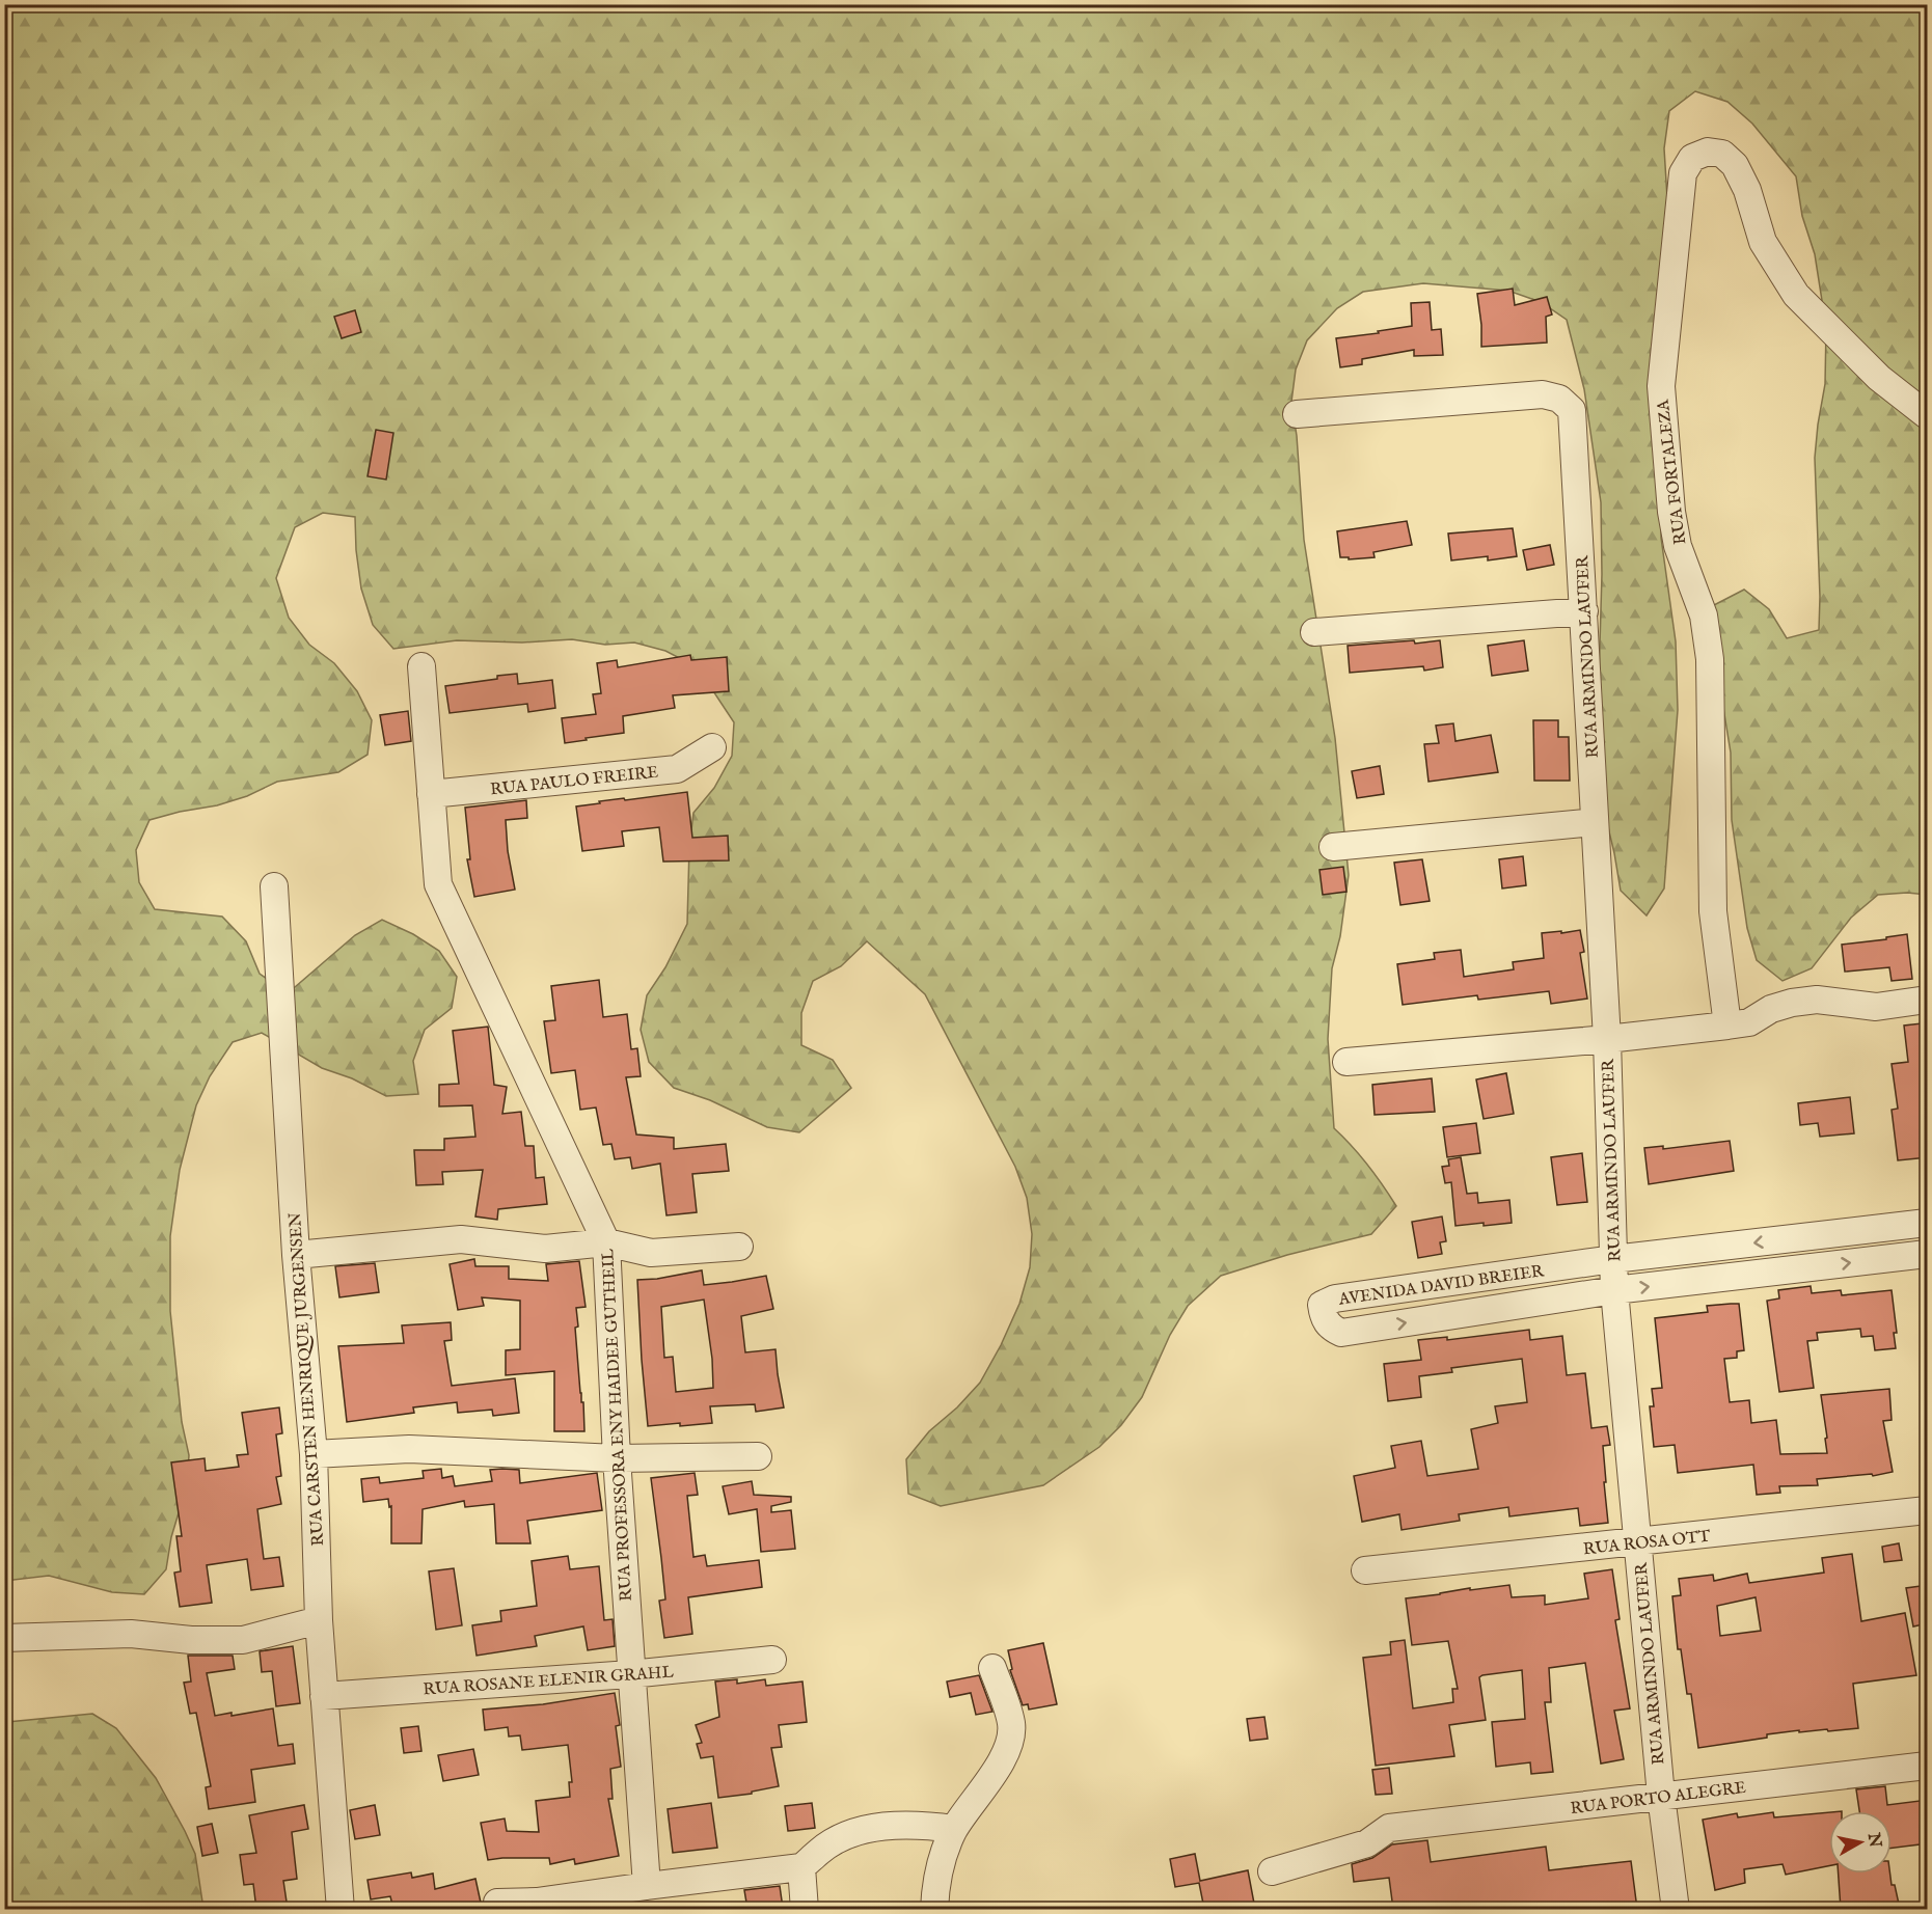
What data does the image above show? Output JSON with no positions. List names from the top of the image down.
{
  "streets": {
    "street": [
      "RUA FORTALEZA",
      "RUA ARMINDO LAUFER",
      "RUA PAULO FREIRE",
      "AVENIDA DAVID BREIER",
      "RUA CARSTEN HENRIQUE JURGENSEN",
      "RUA PROFESSORA ENY HAIDEE GUTHEIL",
      "RUA ROSA OTT",
      "RUA ROSANE ELENIR GRAHL",
      "RUA PORTO ALEGRE"
    ]
  },
  "crossings": [
    ["RUA ARMINDO LAUFER", "AVENIDA DAVID BREIER"],
    ["RUA ARMINDO LAUFER", "RUA ROSA OTT"],
    ["RUA ARMINDO LAUFER", "RUA PORTO ALEGRE"],
    ["RUA PAULO FREIRE", "RUA PROFESSORA ENY HAIDEE GUTHEIL"],
    ["RUA CARSTEN HENRIQUE JURGENSEN", "RUA ROSANE ELENIR GRAHL"],
    ["RUA PROFESSORA ENY HAIDEE GUTHEIL", "RUA ROSANE ELENIR GRAHL"]
  ],
  "north": "right"
}
